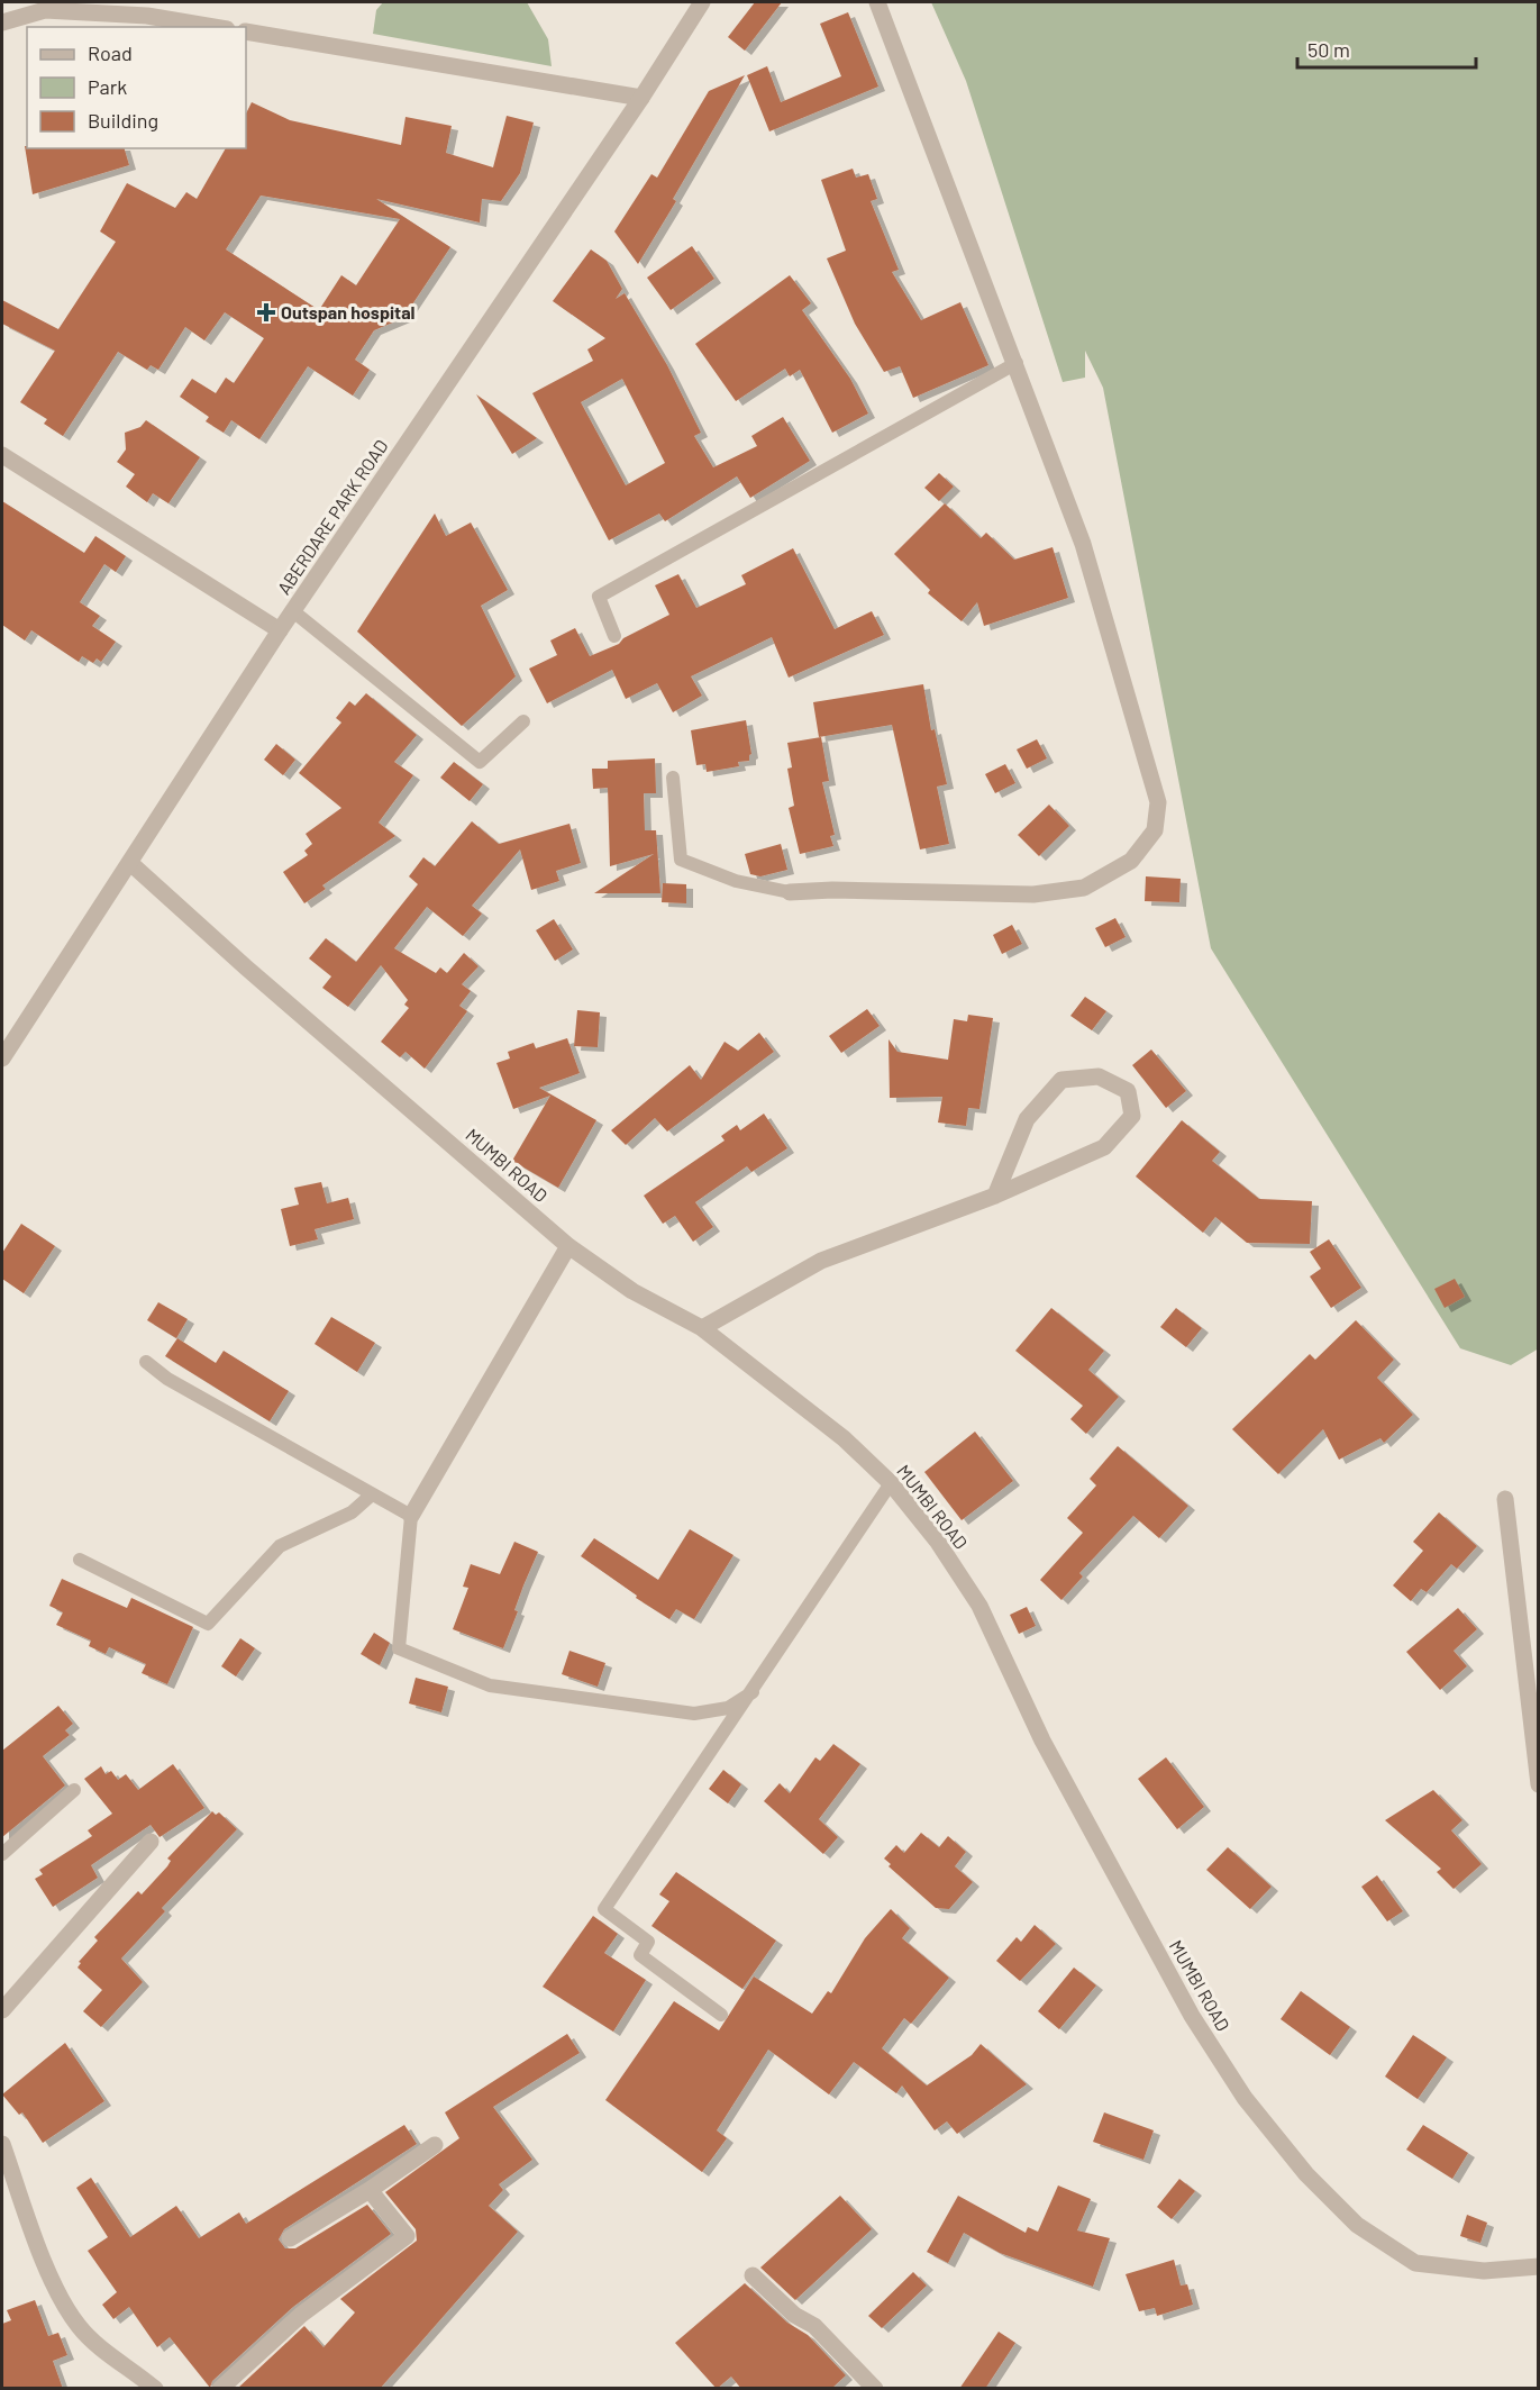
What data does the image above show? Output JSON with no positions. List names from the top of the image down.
{
  "streets": {
    "street": ["ABERDARE PARK ROAD", "MUMBI ROAD"]
  },
  "crossings": [
    ["ABERDARE PARK ROAD", "MUMBI ROAD"]
  ],
  "places": {
    "health": ["Outspan hospital"]
  },
  "legend": ["Road", "Park", "Building"],
  "scale_bar": "50 m"
}
